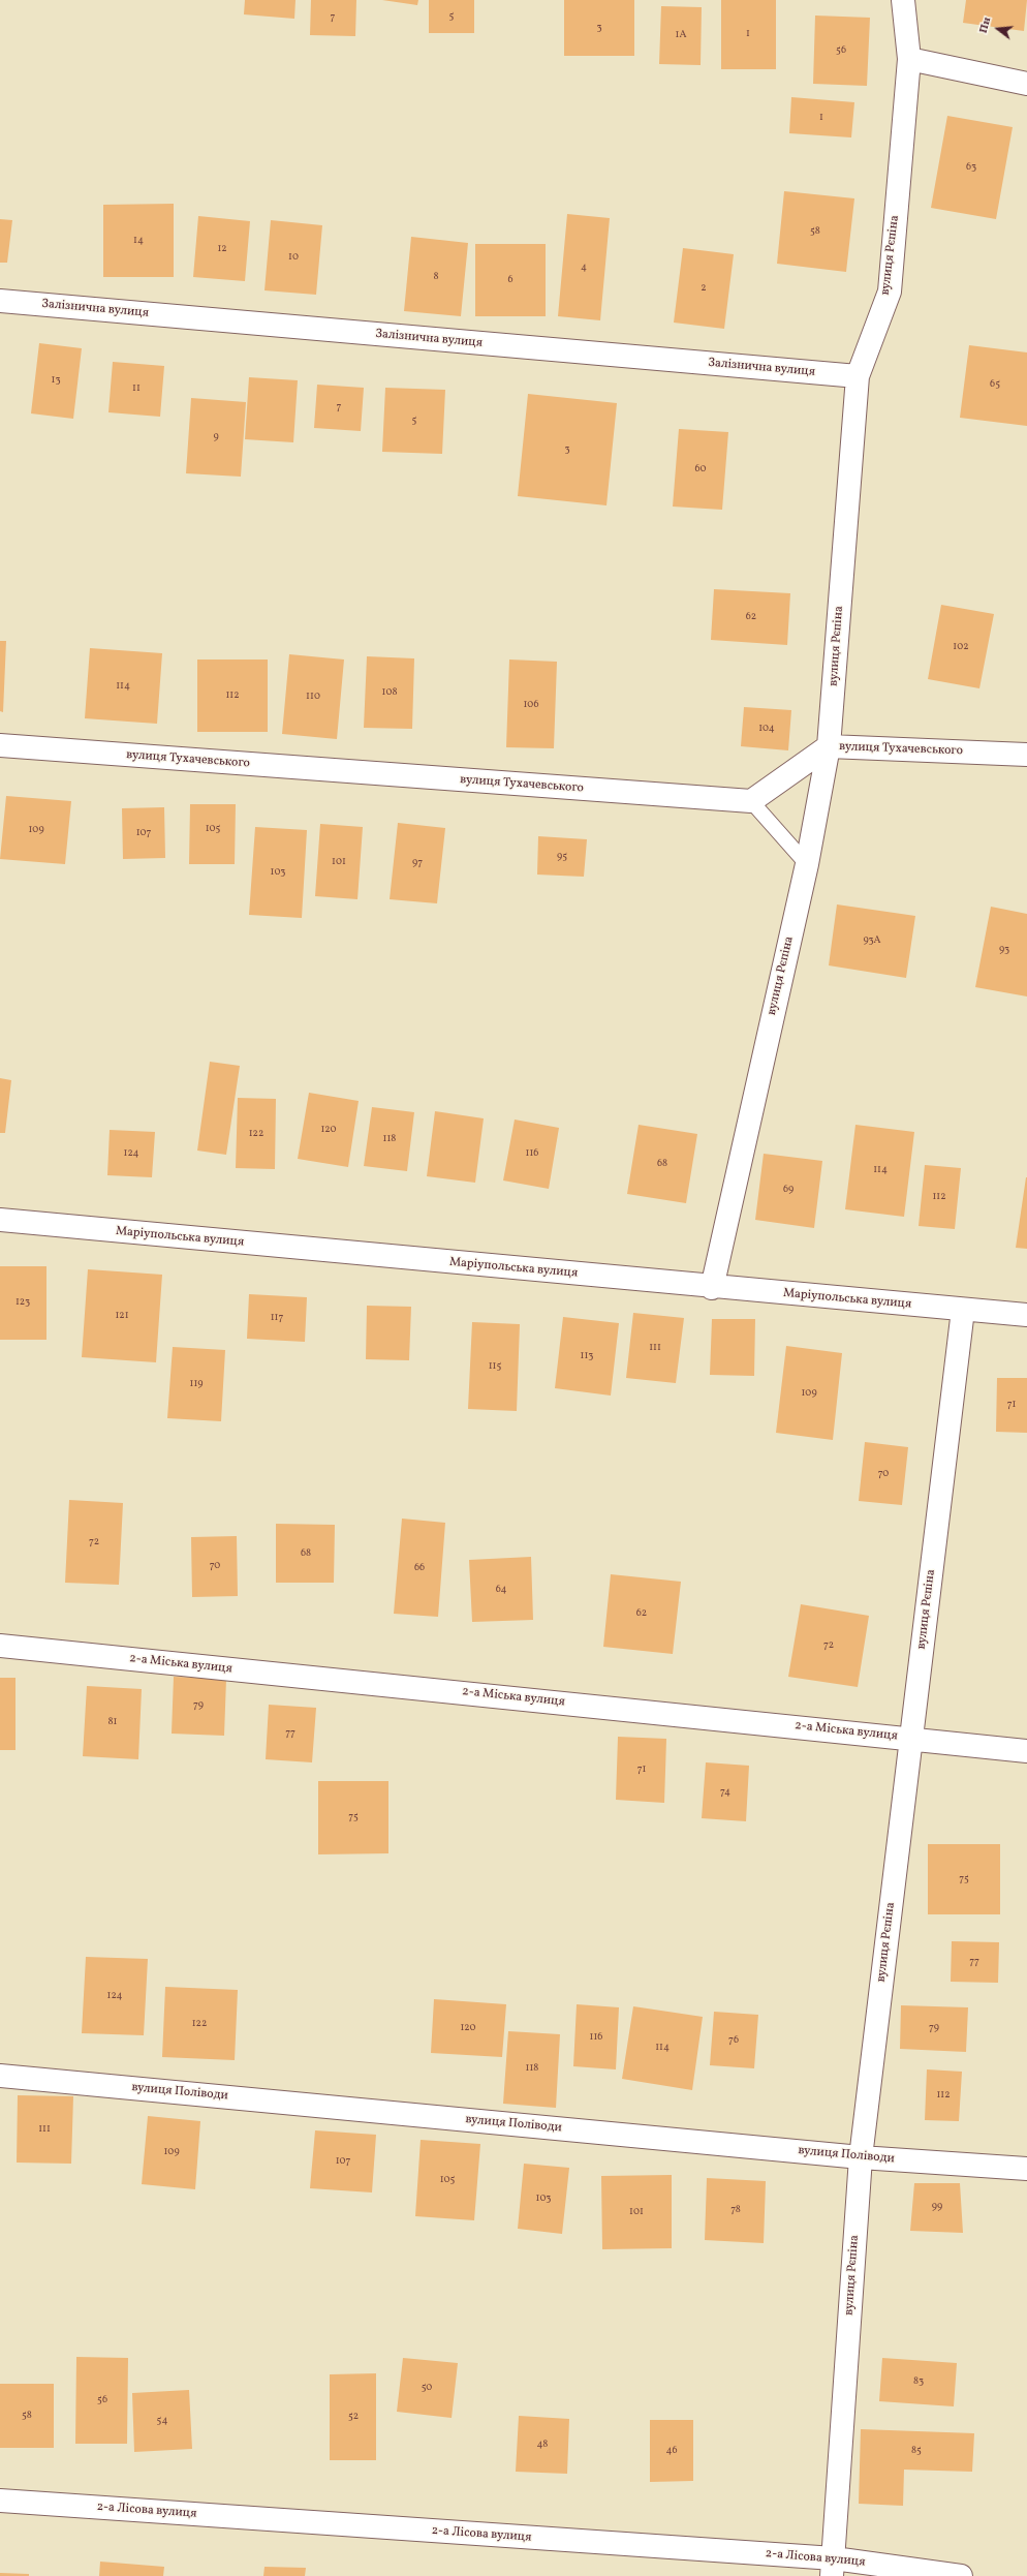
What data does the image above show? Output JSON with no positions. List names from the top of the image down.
{
  "streets": {
    "street": [
      "вулиця Рєпіна",
      "Залізнична вулиця",
      "вулиця Тухачевського",
      "Маріупольська вулиця",
      "2-а Міська вулиця",
      "вулиця Поліводи",
      "2-а Лісова вулиця"
    ]
  },
  "crossings": [
    ["вулиця Рєпіна", "Залізнична вулиця"],
    ["вулиця Рєпіна", "вулиця Тухачевського"],
    ["вулиця Рєпіна", "Маріупольська вулиця"],
    ["вулиця Рєпіна", "2-а Міська вулиця"],
    ["вулиця Рєпіна", "вулиця Поліводи"],
    ["вулиця Рєпіна", "2-а Лісова вулиця"]
  ],
  "house_numbers": [
    "5",
    "7",
    "3",
    "1",
    "1А",
    "56",
    "1",
    "63",
    "58",
    "14",
    "12",
    "10",
    "4",
    "8",
    "6",
    "2",
    "13",
    "65",
    "11",
    "7",
    "5",
    "9",
    "3",
    "60",
    "62",
    "102",
    "114",
    "108",
    "112",
    "110",
    "106",
    "104",
    "105",
    "109",
    "107",
    "95",
    "101",
    "97",
    "103",
    "93А",
    "93",
    "120",
    "122",
    "118",
    "124",
    "116",
    "68",
    "114",
    "69",
    "112",
    "123",
    "121",
    "117",
    "111",
    "113",
    "115",
    "119",
    "109",
    "71",
    "70",
    "72",
    "68",
    "70",
    "66",
    "64",
    "62",
    "72",
    "79",
    "81",
    "77",
    "71",
    "74",
    "75",
    "75",
    "77",
    "124",
    "122",
    "120",
    "79",
    "116",
    "76",
    "114",
    "118",
    "112",
    "111",
    "109",
    "107",
    "105",
    "103",
    "99",
    "78",
    "101",
    "83",
    "50",
    "56",
    "58",
    "52",
    "54",
    "48",
    "46",
    "85"
  ],
  "north": "left"
}
